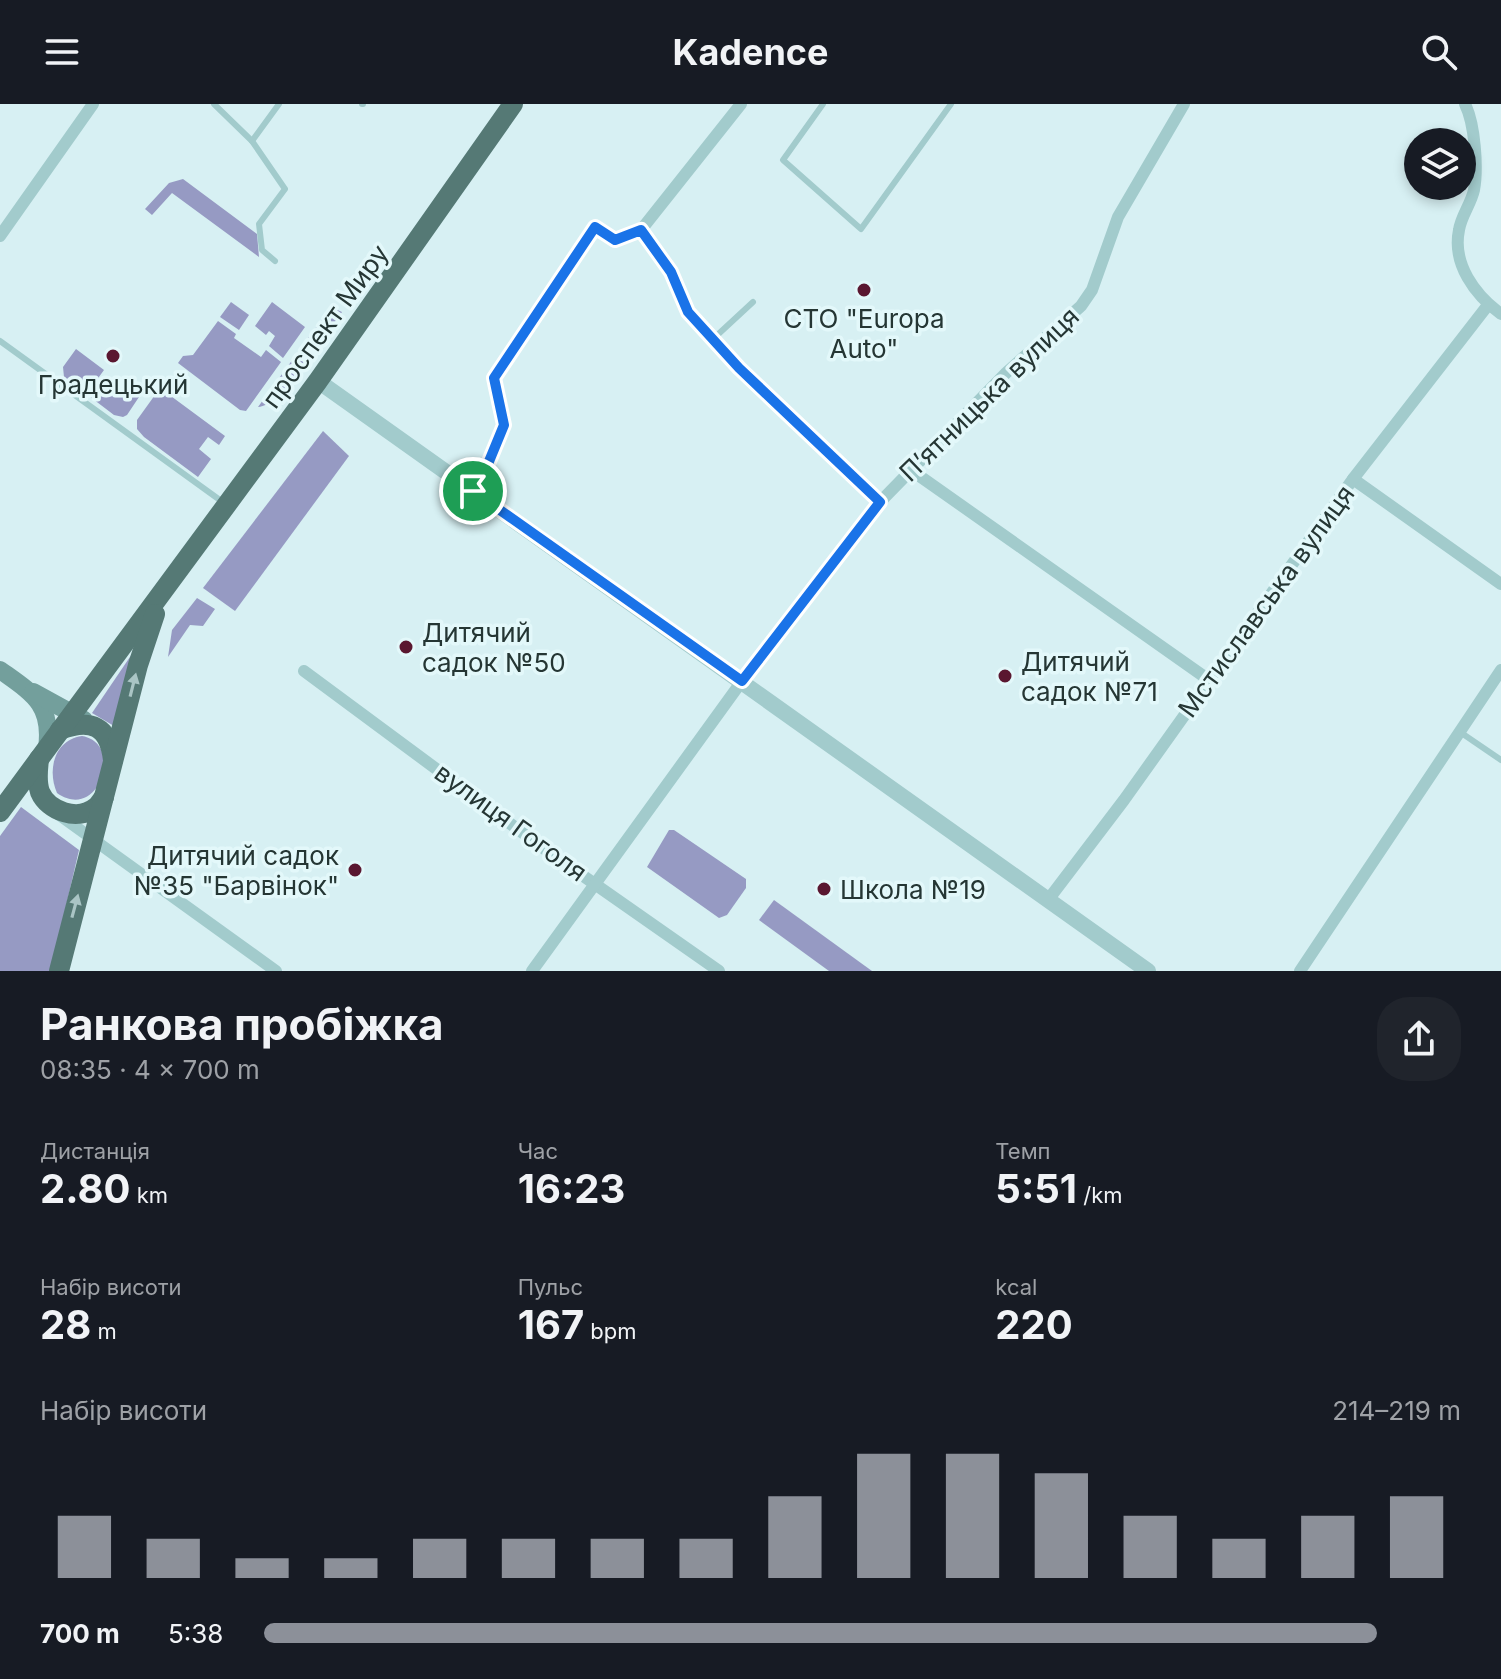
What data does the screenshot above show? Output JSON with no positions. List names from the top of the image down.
{
  "streets": {
    "main road": ["проспект Миру"],
    "street": ["Пʼятницька вулиця", "Мстиславська вулиця", "вулиця Гоголя"]
  },
  "crossings": [
    ["Пʼятницька вулиця", "вулиця Гоголя"]
  ],
  "places": [
    "СТО \"Europa Auto\"",
    "Градецький",
    "Дитячий садок №50",
    "Дитячий садок №71",
    "Дитячий садок №35 \"Барвінок\"",
    "Школа №19"
  ],
  "page": {
    "header": "Kadence",
    "heading": ["Ранкова пробіжка", "08:35 · 4 × 700 m"],
    "stats": [
      ["Дистанція", "2.80 km"],
      ["Час", "16:23"],
      ["Темп", "5:51 /km"],
      ["Набір висоти", "28 m"],
      ["Пульс", "167 bpm"],
      ["kcal", "220"]
    ],
    "chart": ["Набір висоти", "214–219 m"],
    "list": [
      {
        "name": "700 m",
        "note": "5:38"
      }
    ]
  }
}
